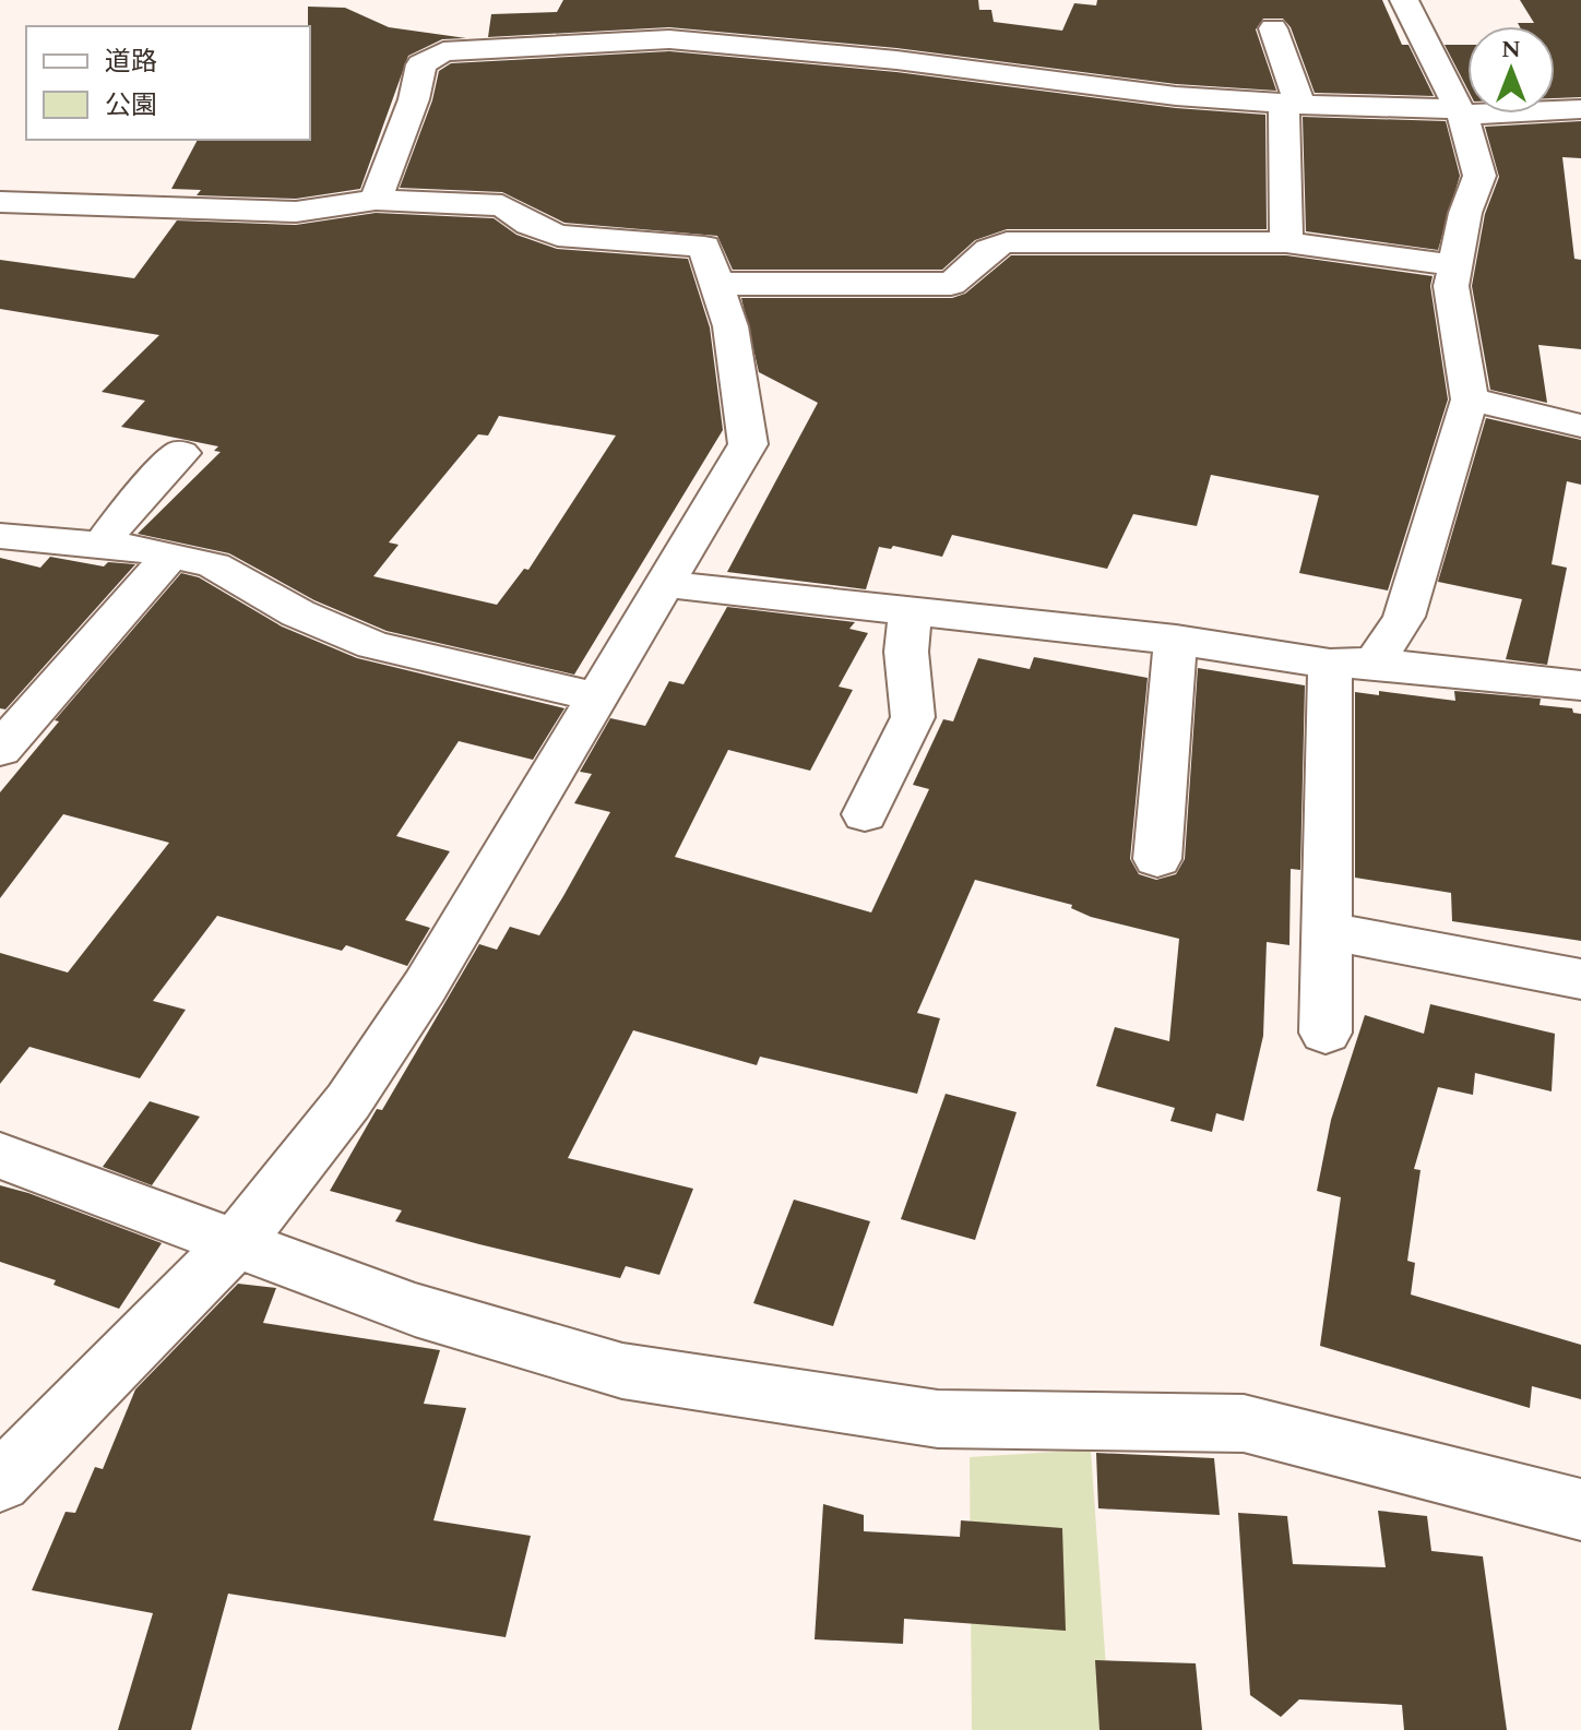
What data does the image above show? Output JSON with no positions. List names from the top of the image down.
{
  "legend": ["道路", "公園"],
  "north": "top"
}
